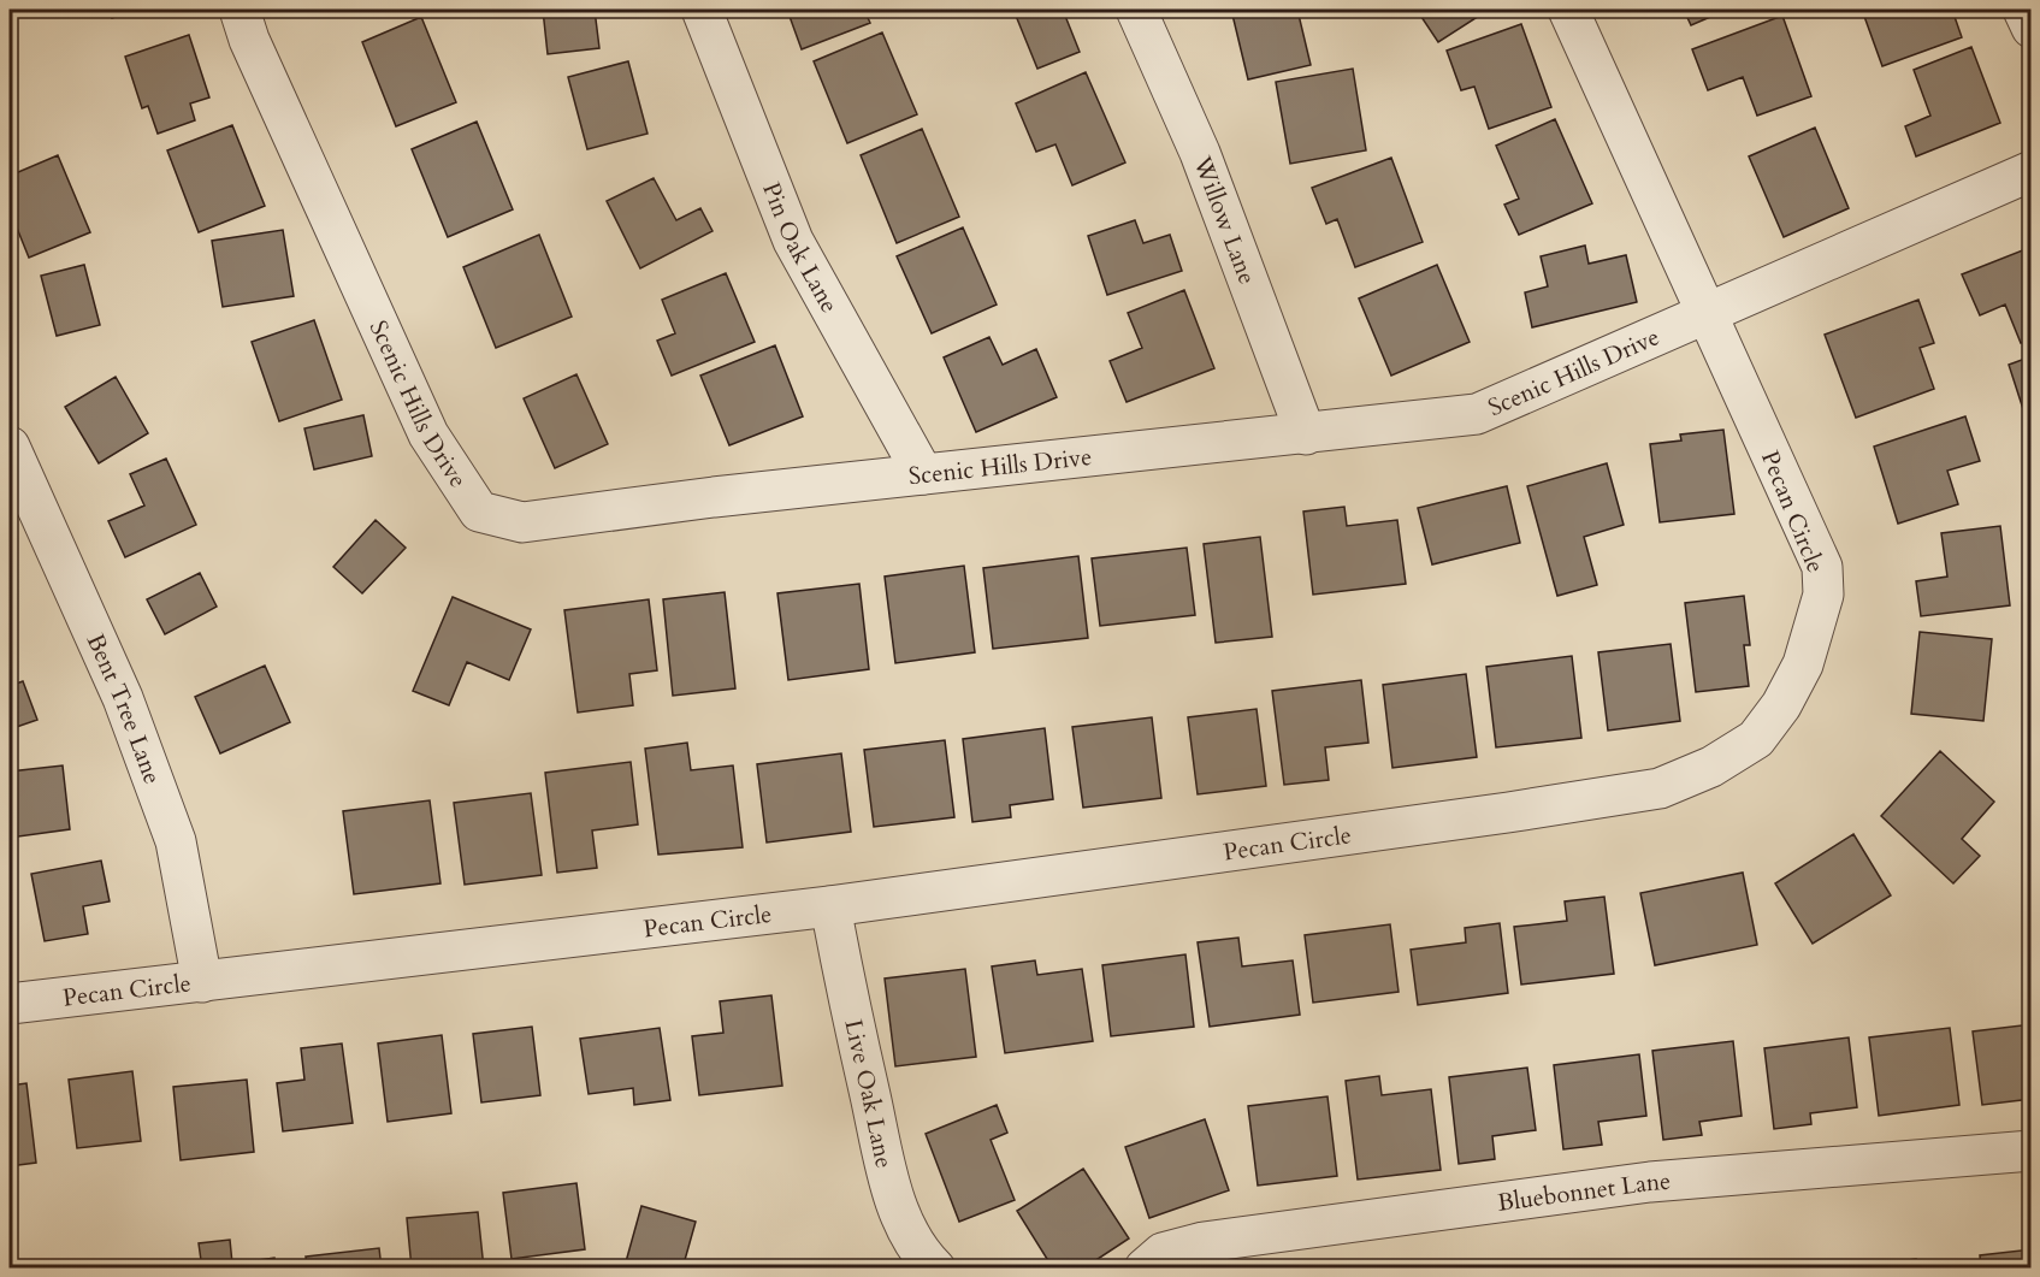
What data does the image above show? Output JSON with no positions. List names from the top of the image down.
{
  "streets": {
    "street": [
      "Willow Lane",
      "Pin Oak Lane",
      "Scenic Hills Drive",
      "Pecan Circle",
      "Bent Tree Lane",
      "Live Oak Lane",
      "Bluebonnet Lane"
    ]
  },
  "crossings": [
    ["Willow Lane", "Scenic Hills Drive"],
    ["Pin Oak Lane", "Scenic Hills Drive"],
    ["Scenic Hills Drive", "Pecan Circle"],
    ["Pecan Circle", "Bent Tree Lane"],
    ["Pecan Circle", "Live Oak Lane"]
  ]
}
